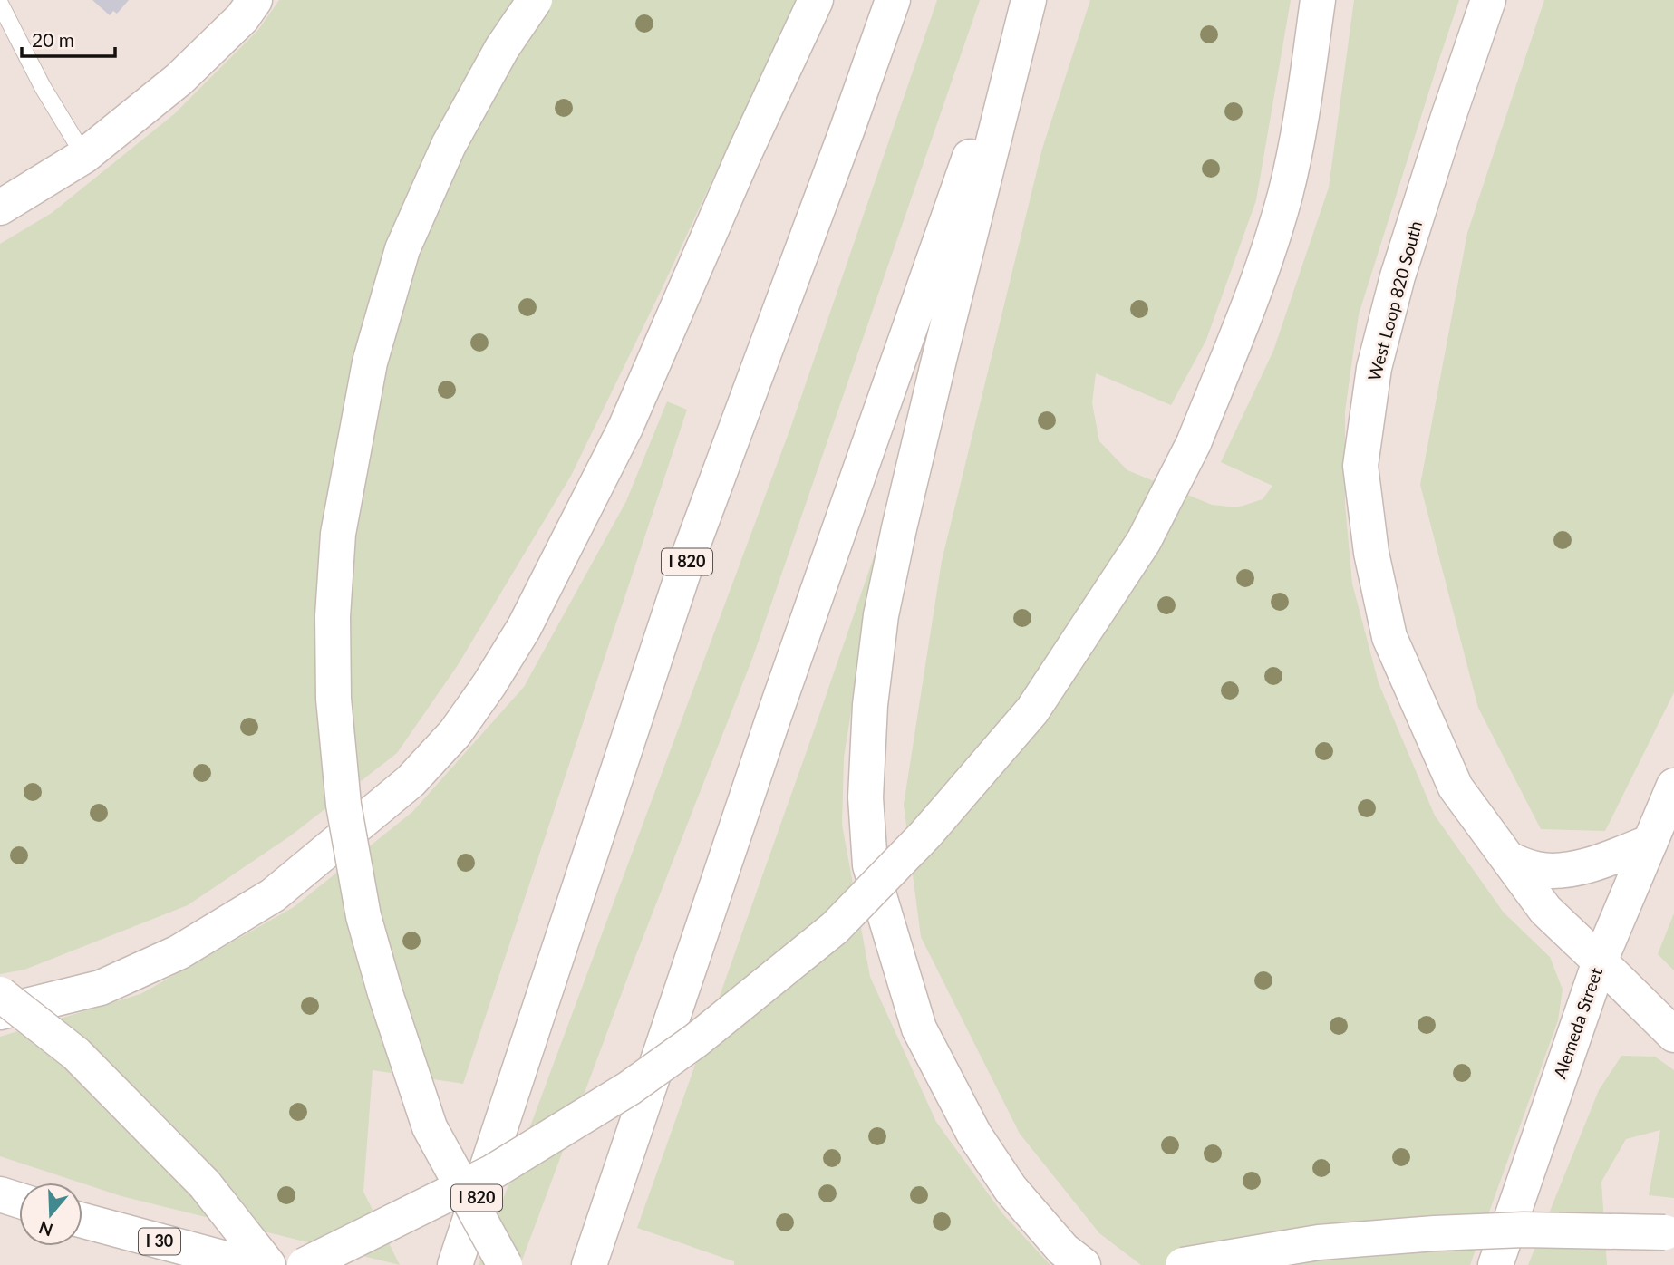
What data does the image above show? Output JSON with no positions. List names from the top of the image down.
{
  "streets": {
    "main road": [
      "West Loop 820 South",
      "I 820",
      "Alemeda Street",
      "I 30"
    ]
  },
  "crossings": [
    ["West Loop 820 South", "Alemeda Street"]
  ],
  "scale_bar": "20 m",
  "north": "bottom"
}
